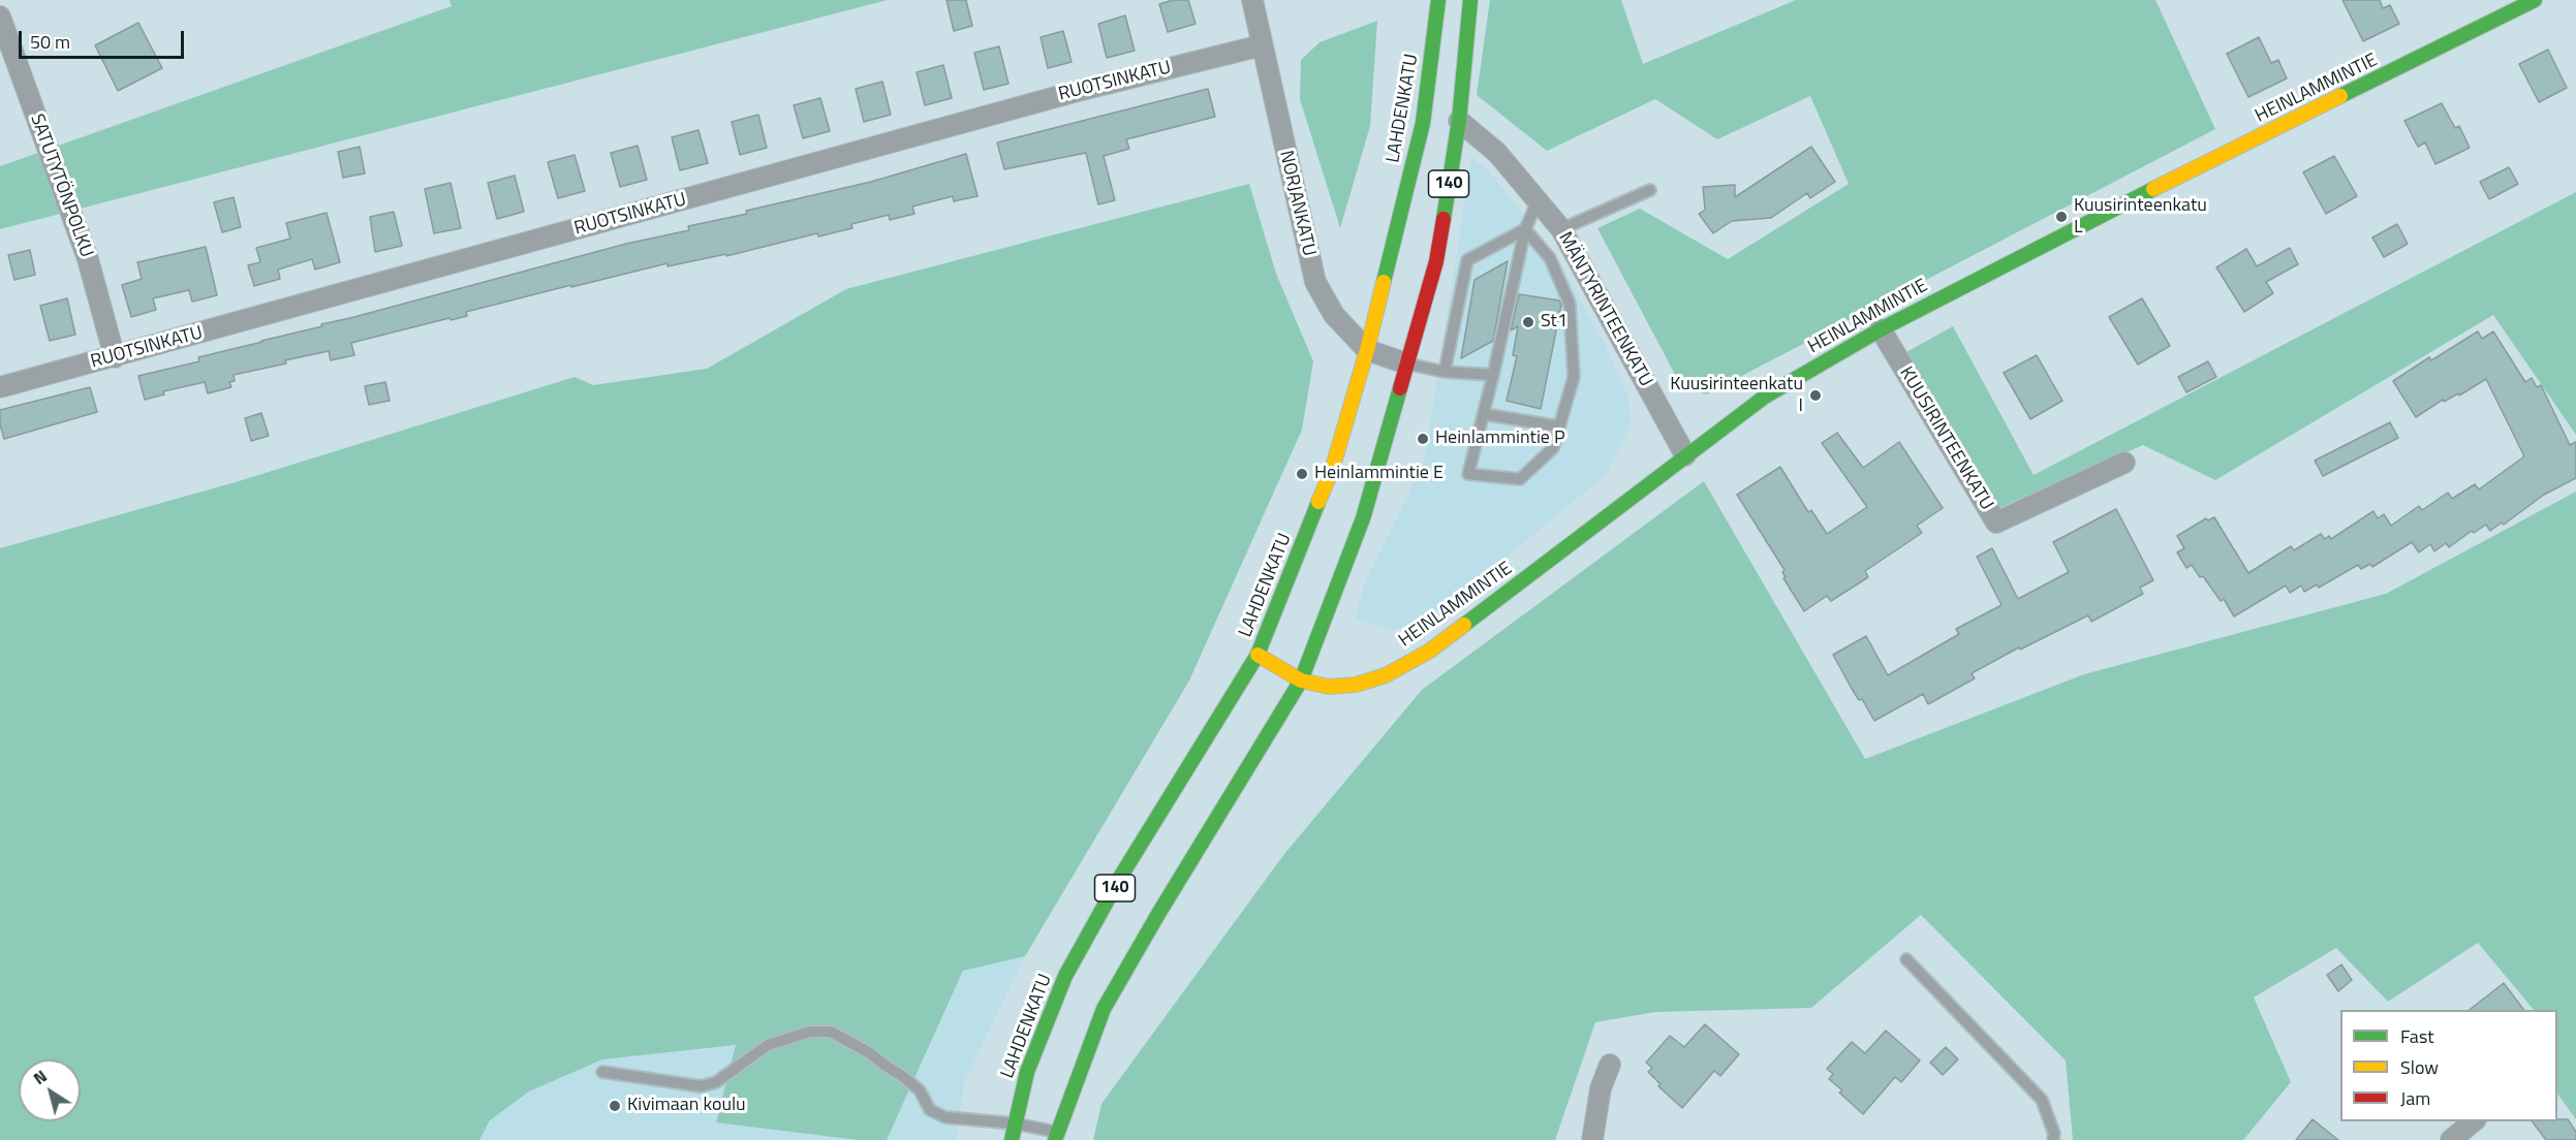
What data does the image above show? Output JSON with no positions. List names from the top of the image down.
{
  "streets": {
    "main road": ["HEINLAMMINTIE", "LAHDENKATU", "140"],
    "street": [
      "RUOTSINKATU",
      "SATUTYTÖNPOLKU",
      "NORJANKATU",
      "MÄNTYRINTEENKATU",
      "KUUSIRINTEENKATU"
    ]
  },
  "crossings": [
    ["RUOTSINKATU", "SATUTYTÖNPOLKU"],
    ["RUOTSINKATU", "NORJANKATU"],
    ["HEINLAMMINTIE", "LAHDENKATU"],
    ["HEINLAMMINTIE", "140"],
    ["HEINLAMMINTIE", "MÄNTYRINTEENKATU"],
    ["HEINLAMMINTIE", "KUUSIRINTEENKATU"],
    ["LAHDENKATU", "NORJANKATU"],
    ["140", "NORJANKATU"],
    ["140", "MÄNTYRINTEENKATU"]
  ],
  "places": [
    "Kuusirinteenkatu L",
    "St1",
    "Kuusirinteenkatu I",
    "Heinlammintie P",
    "Heinlammintie E",
    "Kivimaan koulu"
  ],
  "legend": ["Fast", "Slow", "Jam"],
  "scale_bar": "50 m",
  "north": "top left"
}
